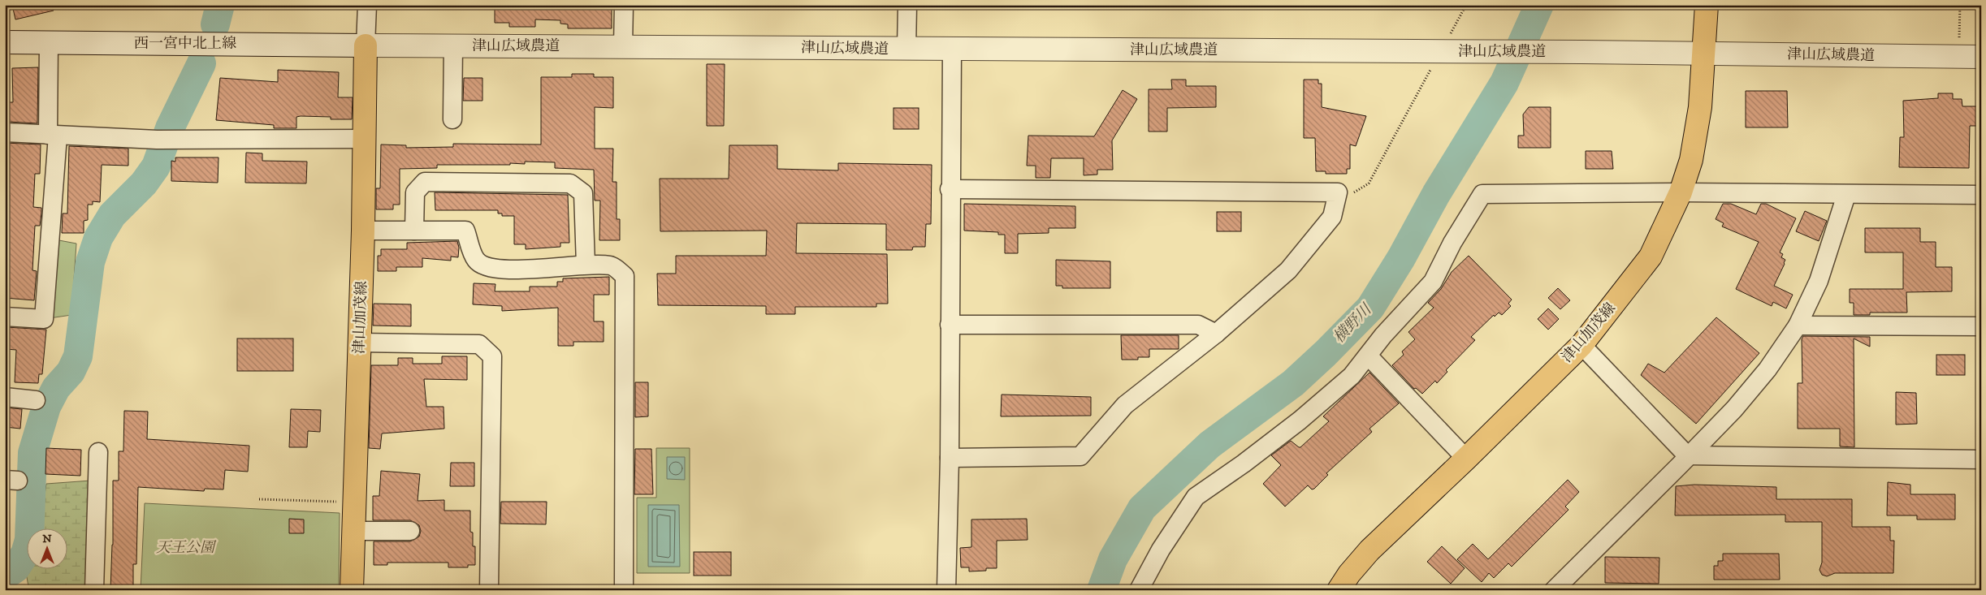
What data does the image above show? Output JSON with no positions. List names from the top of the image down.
{
  "streets": {
    "main road": ["津山加茂線"],
    "street": ["西一宮中北上線", "津山広域農道"]
  },
  "crossings": [
    ["西一宮中北上線", "津山広域農道"],
    ["西一宮中北上線", "津山加茂線"],
    ["津山広域農道", "津山加茂線"]
  ],
  "water": ["横野川"],
  "parks": ["天王公園"],
  "north": "top"
}
